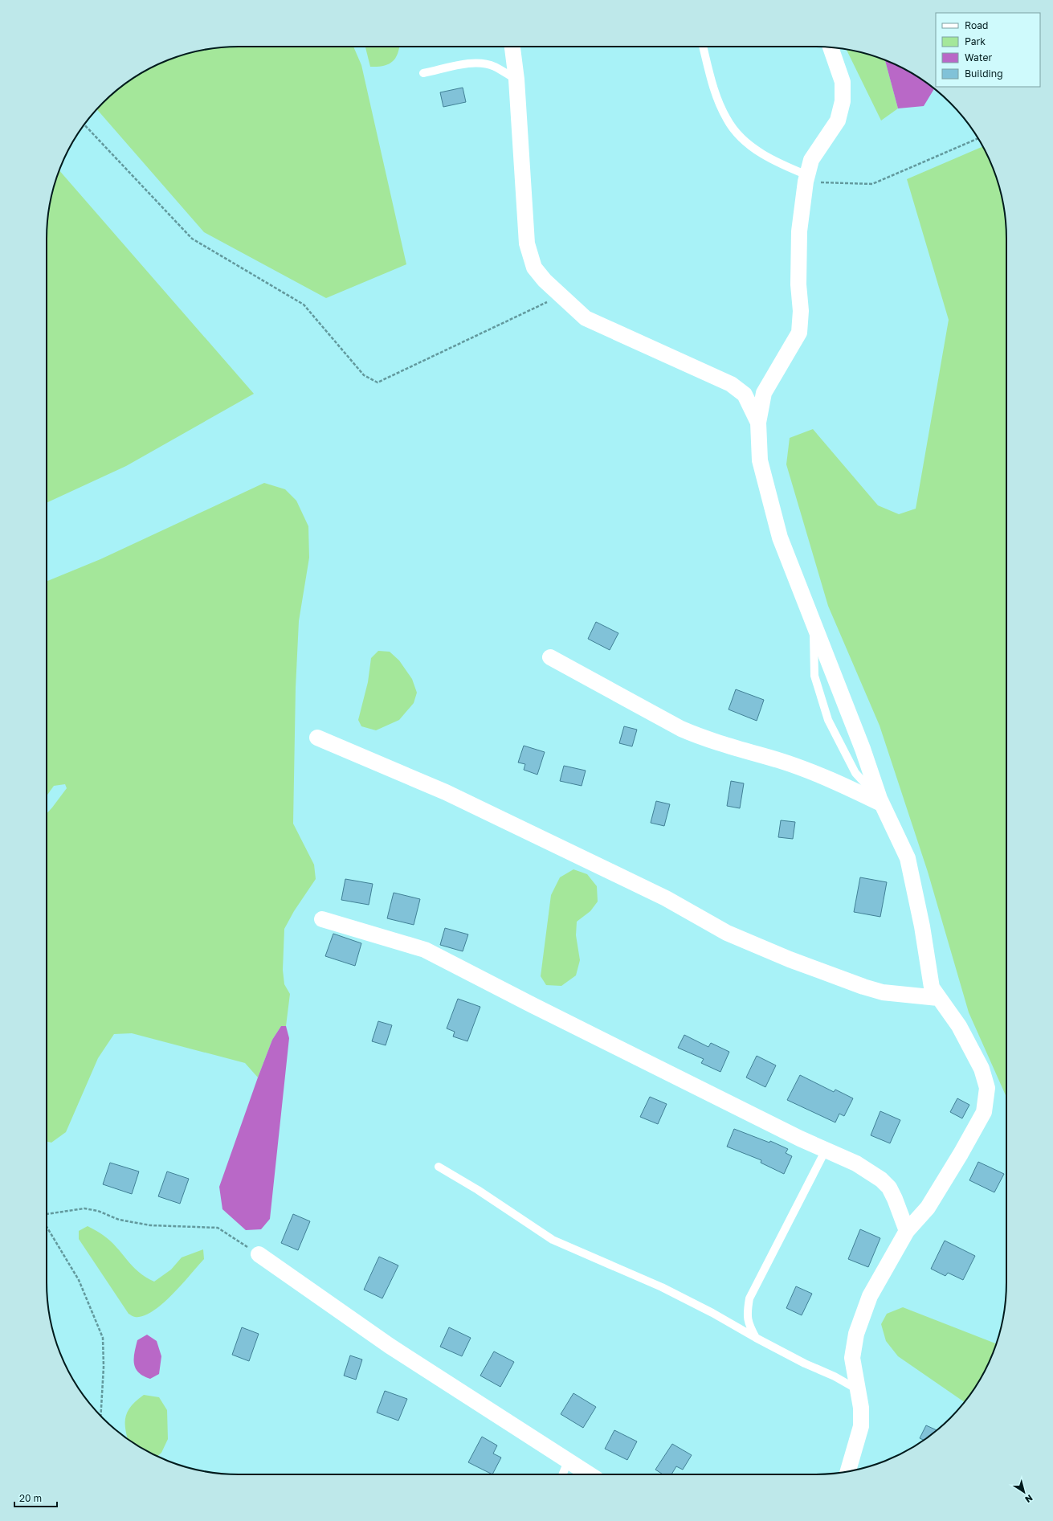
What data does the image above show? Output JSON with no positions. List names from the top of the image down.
{
  "legend": [
    "Road",
    "Park",
    "Water",
    "Building"
  ],
  "scale_bar": "20 m",
  "north": "bottom right"
}
